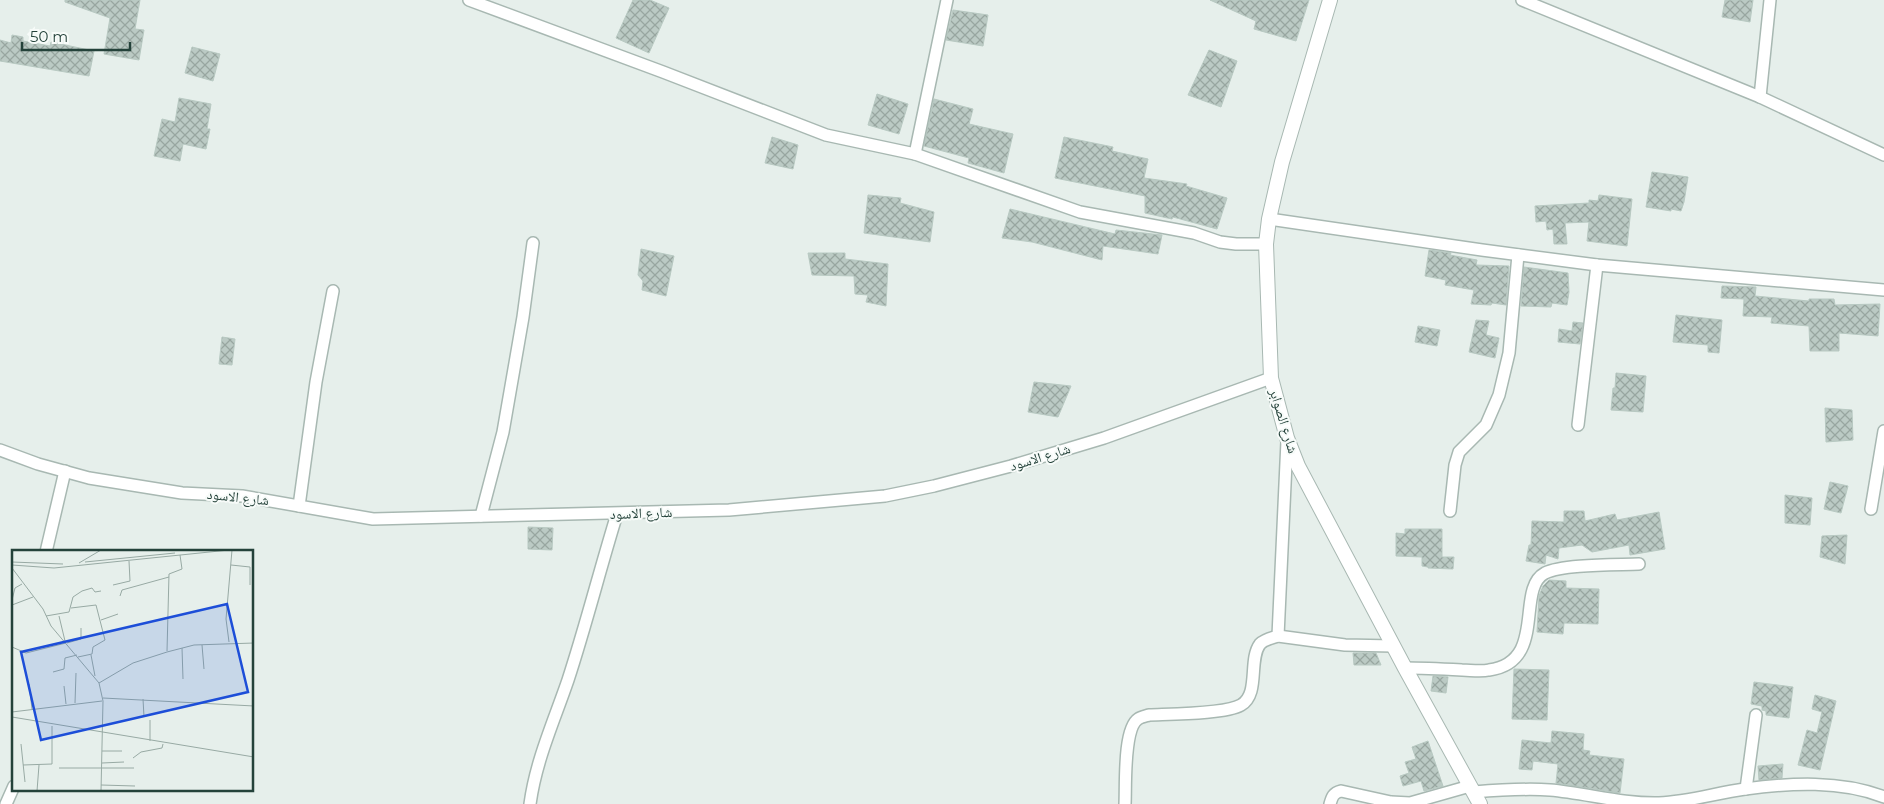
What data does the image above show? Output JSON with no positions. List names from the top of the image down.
{
  "streets": {
    "street": ["شارع الصوابر", "شارع الاسود"]
  },
  "crossings": [
    ["شارع الصوابر", "شارع الاسود"]
  ],
  "scale_bar": "50 m"
}
